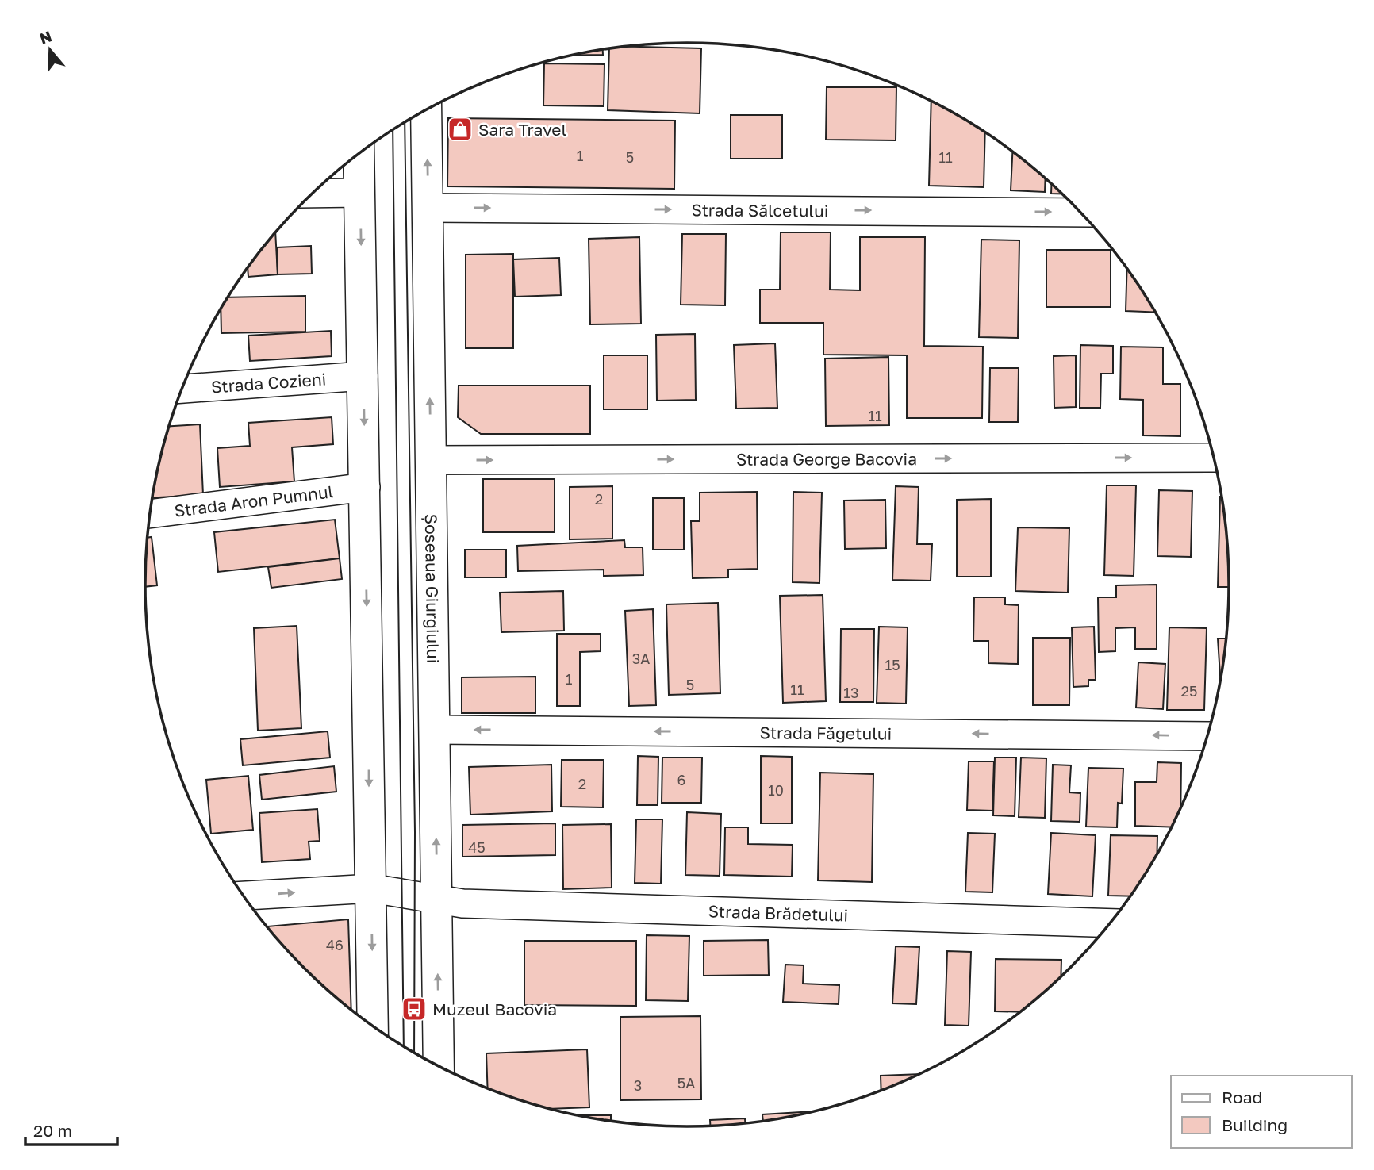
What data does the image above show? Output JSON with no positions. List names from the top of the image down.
{
  "streets": {
    "main road": ["Șoseaua Giurgiului"],
    "street": [
      "Strada Sălcetului",
      "Strada Cozieni",
      "Strada George Bacovia",
      "Strada Aron Pumnul",
      "Strada Făgetului",
      "Strada Brădetului"
    ]
  },
  "crossings": [
    ["Strada Sălcetului", "Șoseaua Giurgiului"],
    ["Strada George Bacovia", "Șoseaua Giurgiului"],
    ["Șoseaua Giurgiului", "Strada Făgetului"],
    ["Șoseaua Giurgiului", "Strada Brădetului"]
  ],
  "one_way": ["Strada Sălcetului", "Strada George Bacovia", "Strada Făgetului"],
  "places": {
    "shop": ["Sara Travel"],
    "bus stop": ["Muzeul Bacovia"]
  },
  "house_numbers": [
    "1",
    "5",
    "11",
    "11",
    "2",
    "3A",
    "15",
    "1",
    "5",
    "11",
    "25",
    "13",
    "6",
    "2",
    "10",
    "45",
    "46",
    "5A",
    "3"
  ],
  "legend": ["Road", "Building"],
  "scale_bar": "20 m",
  "north": "top"
}
